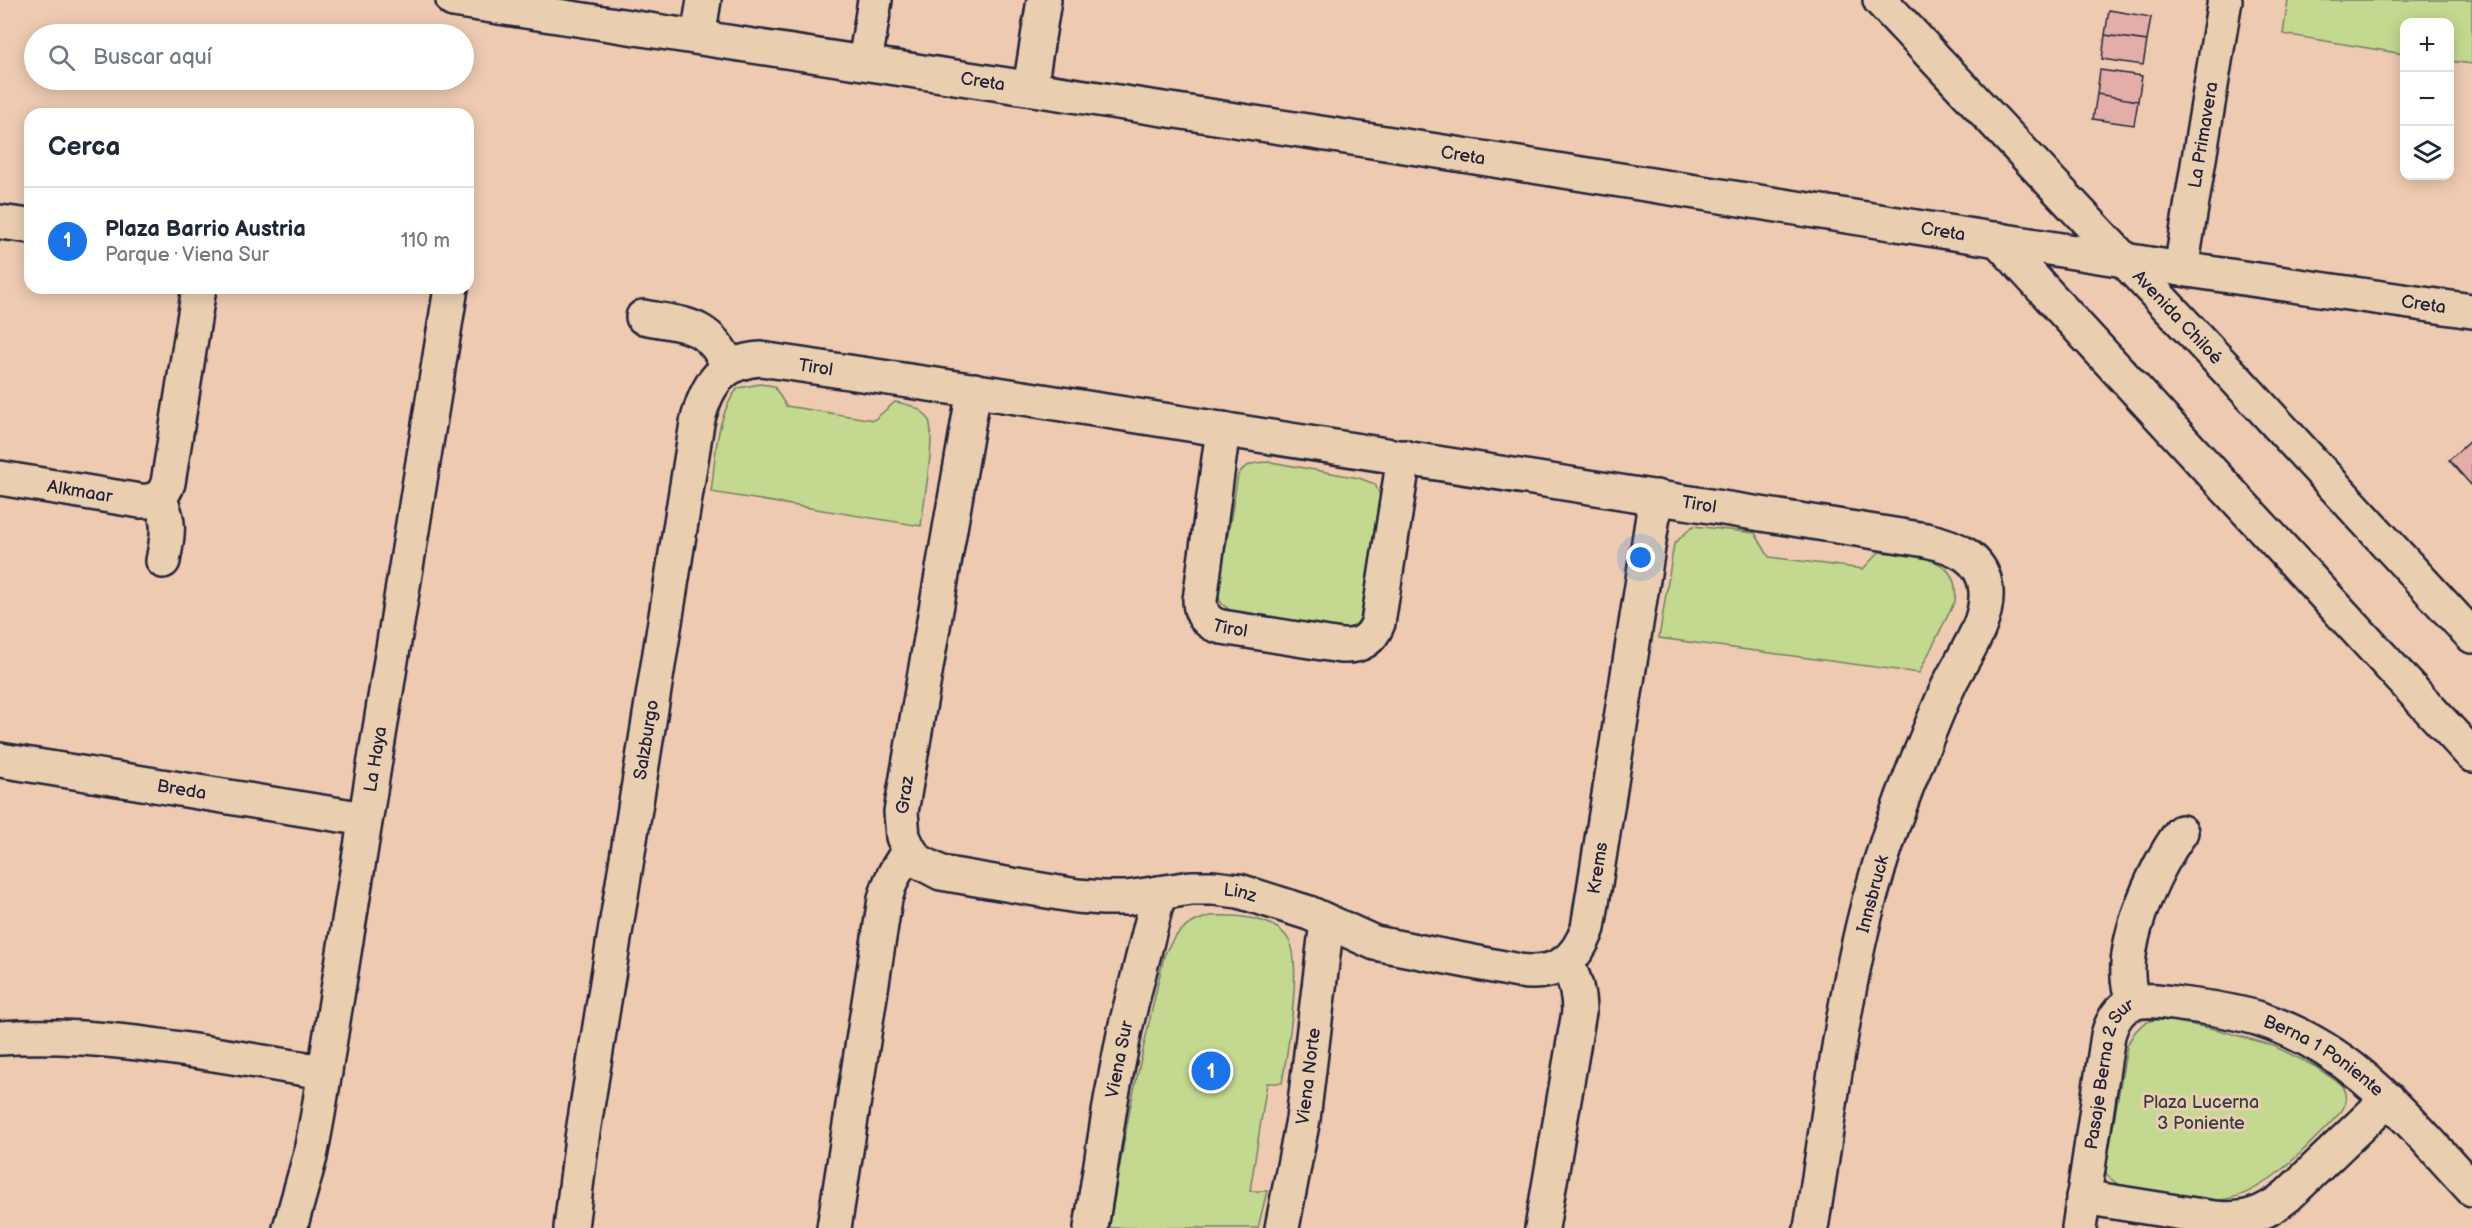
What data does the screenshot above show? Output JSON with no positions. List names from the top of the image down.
{
  "streets": {
    "street": [
      "Creta",
      "La Primavera",
      "Avenida Chiloé",
      "Tirol",
      "Alkmaar",
      "Salzburgo",
      "La Haya",
      "Breda",
      "Graz",
      "Krems",
      "Linz",
      "Innsbruck",
      "Berna 1 Poniente",
      "Viena Sur",
      "Viena Norte",
      "Pasaje Berna 2 Sur"
    ]
  },
  "crossings": [
    ["Creta", "La Primavera"],
    ["Creta", "Avenida Chiloé"],
    ["Tirol", "Salzburgo"],
    ["Tirol", "Graz"],
    ["Tirol", "Krems"],
    ["Tirol", "Innsbruck"],
    ["La Haya", "Breda"],
    ["Graz", "Linz"],
    ["Krems", "Linz"],
    ["Linz", "Viena Sur"],
    ["Linz", "Viena Norte"],
    ["Berna 1 Poniente", "Pasaje Berna 2 Sur"]
  ],
  "parks": ["Plaza Lucerna 3 Poniente"],
  "page": {
    "map_buttons": ["+", "−"],
    "search": "Buscar aquí",
    "heading": "Cerca",
    "list": [
      {
        "mark": "1",
        "name": "Plaza Barrio Austria",
        "note": "Parque · Viena Sur",
        "value": "110 m"
      }
    ],
    "pins": "1"
  }
}
